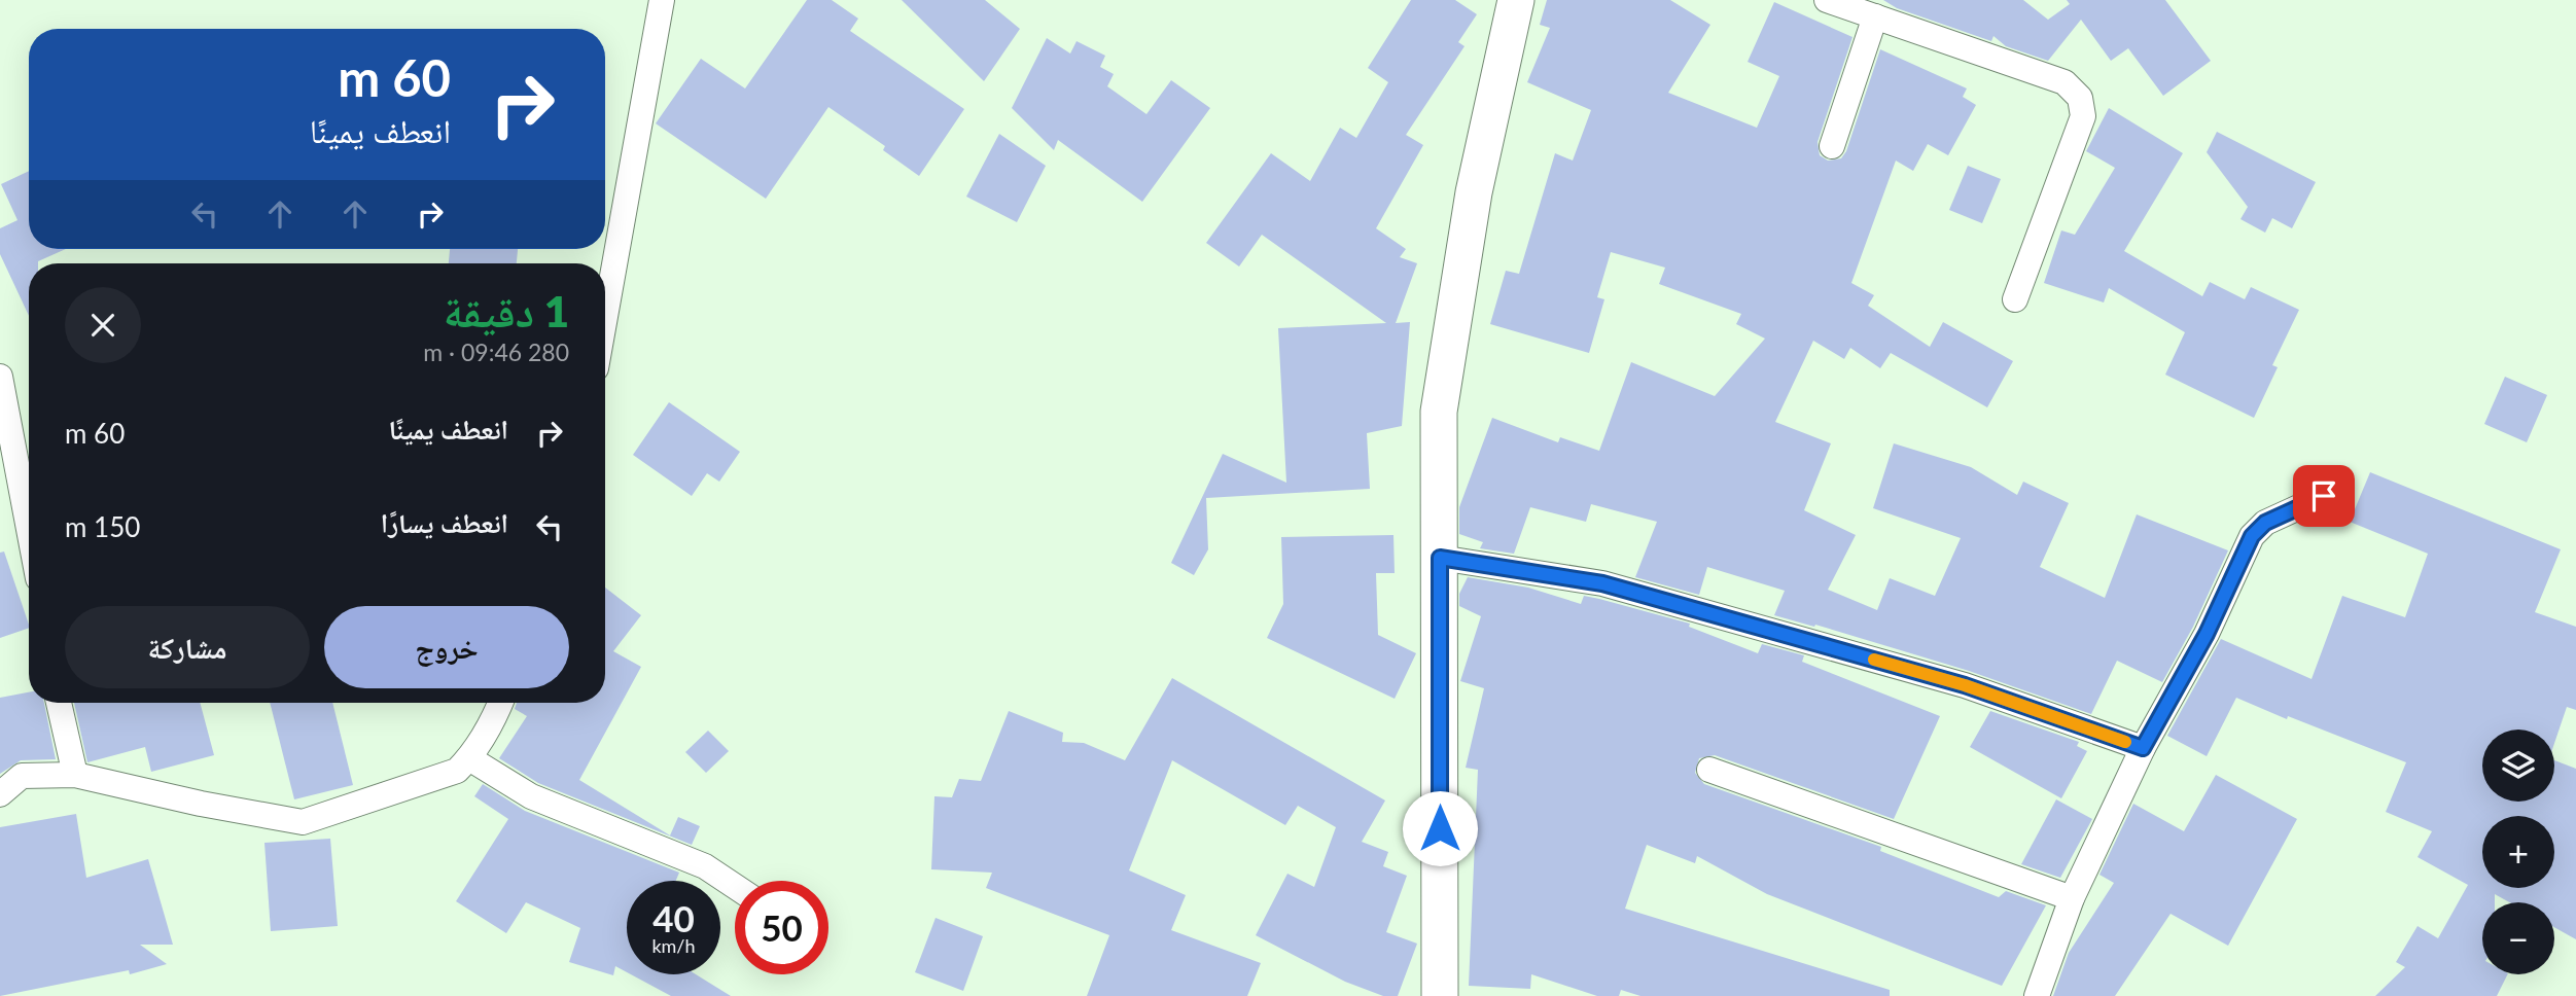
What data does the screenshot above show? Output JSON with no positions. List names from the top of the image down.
{
  "page": {
    "turn": ["60 m", "انعطف يمينًا"],
    "heading": ["1 دقيقة", "280 m · 09:46"],
    "list": [
      {
        "name": "انعطف يمينًا",
        "value": "60 m"
      },
      {
        "name": "انعطف يسارًا",
        "value": "150 m"
      }
    ],
    "buttons": ["خروج", "مشاركة"],
    "map_buttons": ["+", "−"],
    "speed": "40 km/h",
    "limit": "50"
  }
}
